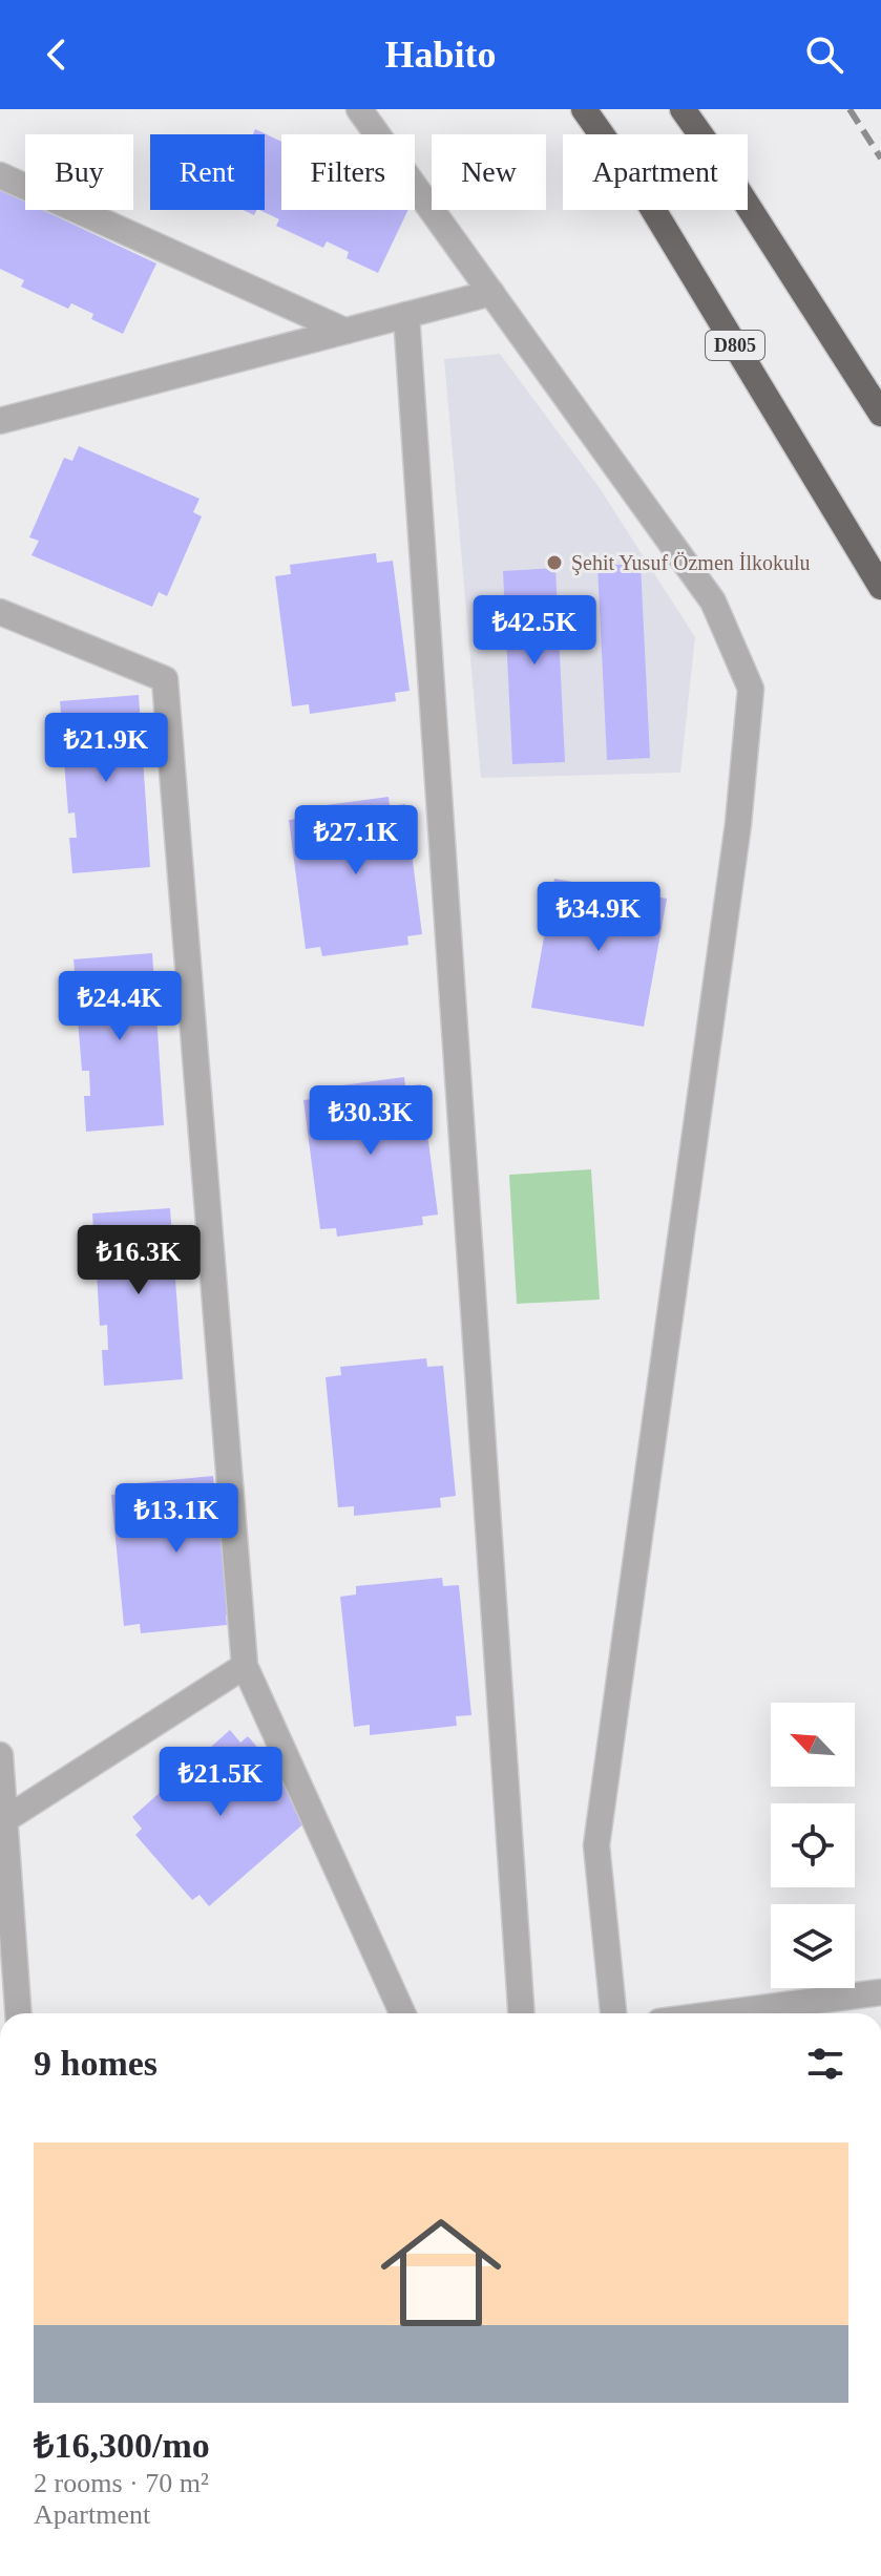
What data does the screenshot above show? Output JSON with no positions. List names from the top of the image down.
{
  "streets": {
    "highway": ["D805"]
  },
  "places": ["Şehit Yusuf Özmen İlkokulu"],
  "north": "top left",
  "page": {
    "header": "Habito",
    "chip": [
      "Buy",
      "Rent",
      "Filters",
      "New",
      "Apartment"
    ],
    "price": [
      "₺42.5K",
      "₺21.9K",
      "₺27.1K",
      "₺34.9K",
      "₺24.4K",
      "₺30.3K",
      "₺16.3K",
      "₺13.1K",
      "₺21.5K"
    ],
    "heading": "9 homes",
    "list": [
      {
        "name": "₺16,300/mo",
        "note": "2 rooms · 70 m² · Apartment"
      }
    ]
  }
}
